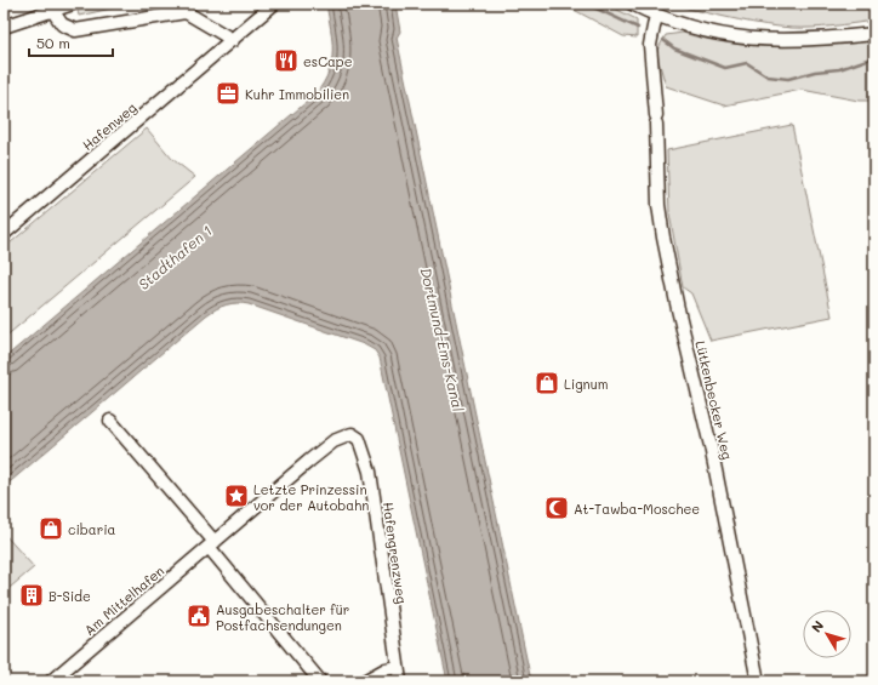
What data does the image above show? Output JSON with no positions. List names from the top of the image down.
{
  "streets": {
    "street": [
      "Hafenweg",
      "Lütkenbecker Weg",
      "Hafengrenzweg",
      "Am Mittelhafen"
    ]
  },
  "crossings": [
    ["Hafengrenzweg", "Am Mittelhafen"]
  ],
  "water": ["Stadthafen 1", "Dortmund-Ems-Kanal"],
  "places": {
    "restaurant": ["esCape"],
    "office": ["Kuhr Immobilien"],
    "shop": ["Lignum", "cibaria"],
    "place": ["Letzte Prinzessin vor der Autobahn"],
    "mosque": ["At-Tawba-Moschee"],
    "building": ["B-Side"],
    "public building": ["Ausgabeschalter für Postfachsendungen"]
  },
  "scale_bar": "50 m",
  "north": "top left"
}
